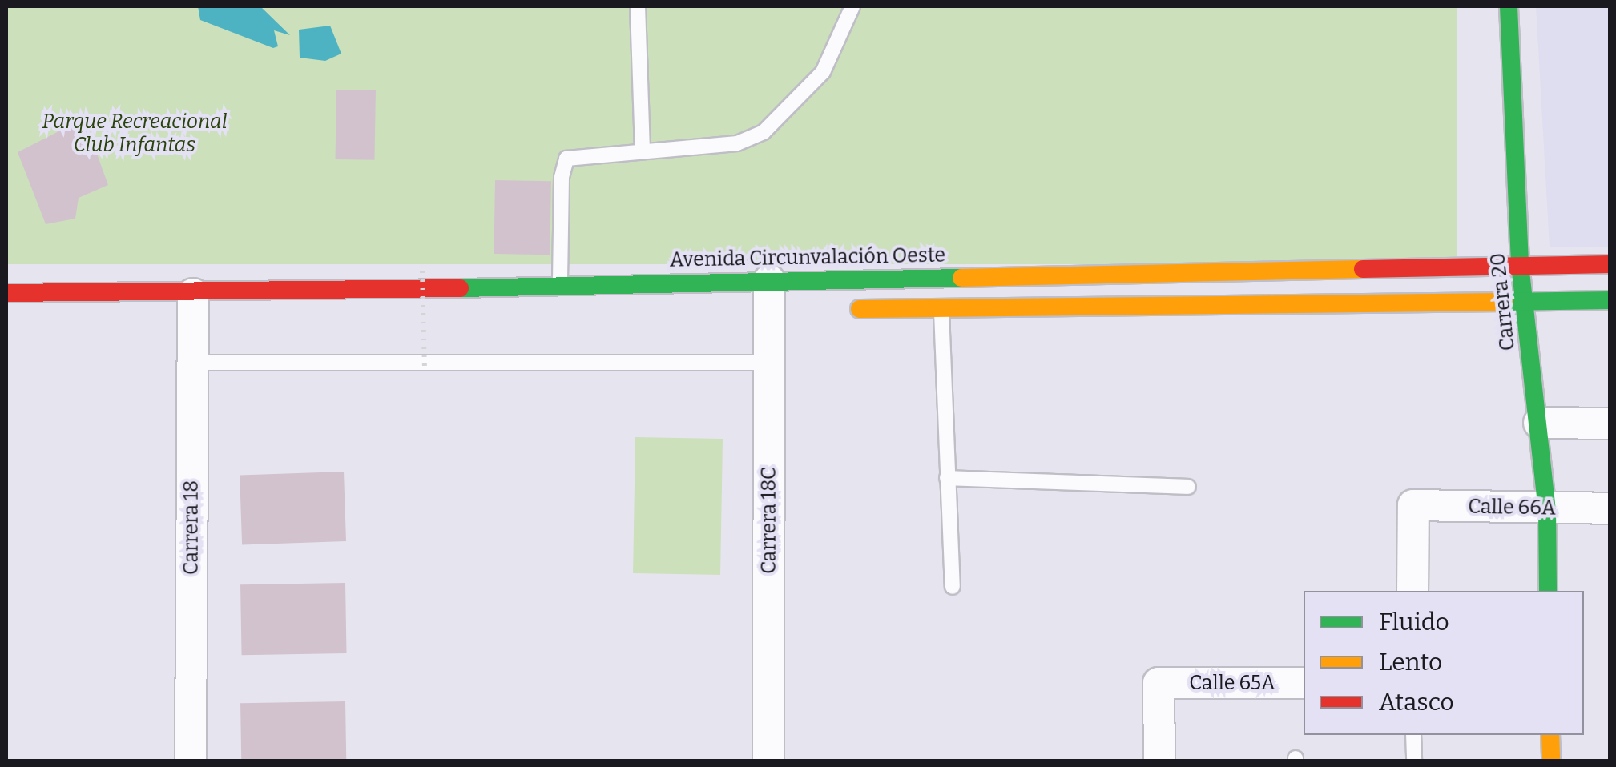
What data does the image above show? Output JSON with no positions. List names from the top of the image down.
{
  "streets": {
    "main road": ["Avenida Circunvalación Oeste", "Carrera 20"],
    "street": [
      "Calle 66A",
      "Carrera 18C",
      "Carrera 18",
      "Calle 65A"
    ]
  },
  "crossings": [
    ["Avenida Circunvalación Oeste", "Carrera 20"],
    ["Avenida Circunvalación Oeste", "Carrera 18C"],
    ["Avenida Circunvalación Oeste", "Carrera 18"],
    ["Carrera 20", "Calle 66A"]
  ],
  "parks": ["Parque Recreacional Club Infantas"],
  "legend": ["Fluido", "Lento", "Atasco"]
}
